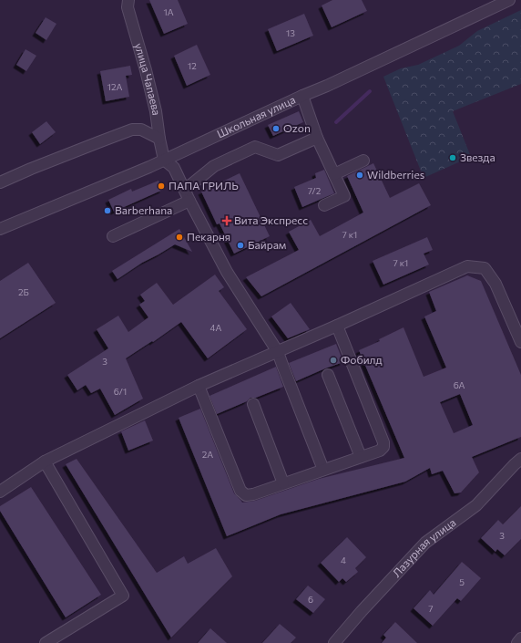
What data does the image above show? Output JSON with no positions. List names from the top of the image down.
{
  "streets": {
    "street": ["улица Чапаева", "Школьная улица", "Лазурная улица"]
  },
  "crossings": [
    ["улица Чапаева", "Школьная улица"]
  ],
  "places": {
    "other": [
      "Ozon",
      "Звезда",
      "Wildberries",
      "ПАПА ГРИЛЬ",
      "Barberhana",
      "Пекарня",
      "Байрам",
      "Фобилд"
    ],
    "health": ["Вита Экспресс"]
  },
  "house_numbers": [
    "1А",
    "13",
    "12",
    "12А",
    "7/2",
    "7 к1",
    "7 к1",
    "2Б",
    "4А",
    "3",
    "6А",
    "6/1",
    "2А",
    "3",
    "4",
    "5",
    "6",
    "7"
  ]
}
